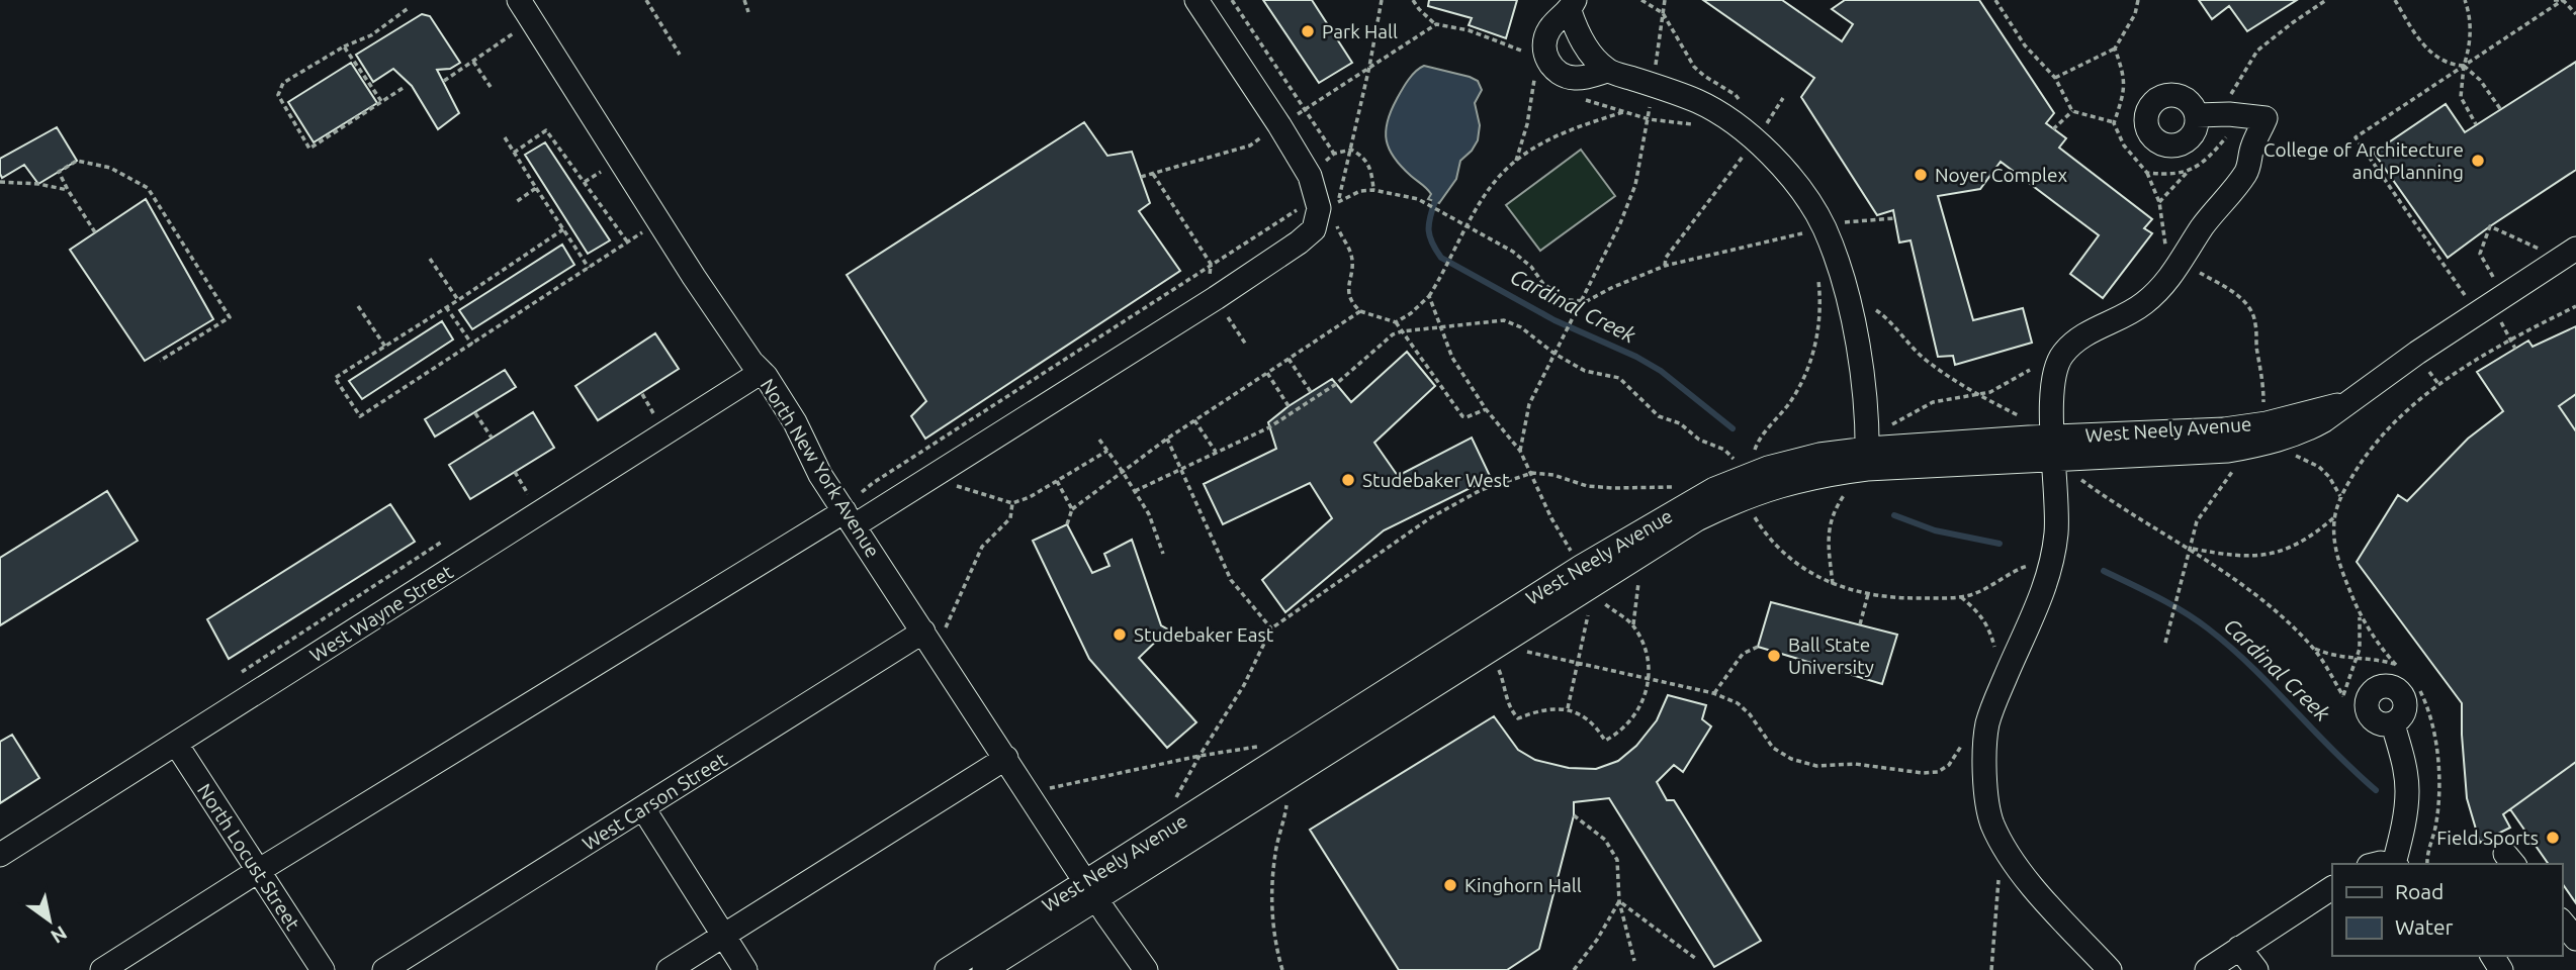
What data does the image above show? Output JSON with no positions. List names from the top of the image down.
{
  "streets": {
    "street": [
      "West Neely Avenue",
      "North New York Avenue",
      "West Wayne Street",
      "West Carson Street",
      "North Locust Street"
    ]
  },
  "crossings": [
    ["West Neely Avenue", "North New York Avenue"],
    ["North New York Avenue", "West Wayne Street"],
    ["North New York Avenue", "West Carson Street"],
    ["West Wayne Street", "North Locust Street"]
  ],
  "water": ["Cardinal Creek"],
  "places": [
    "Park Hall",
    "College of Architecture and Planning",
    "Noyer Complex",
    "Studebaker West",
    "Studebaker East",
    "Ball State University",
    "Field Sports",
    "Kinghorn Hall"
  ],
  "legend": ["Road", "Water"],
  "north": "bottom right"
}
